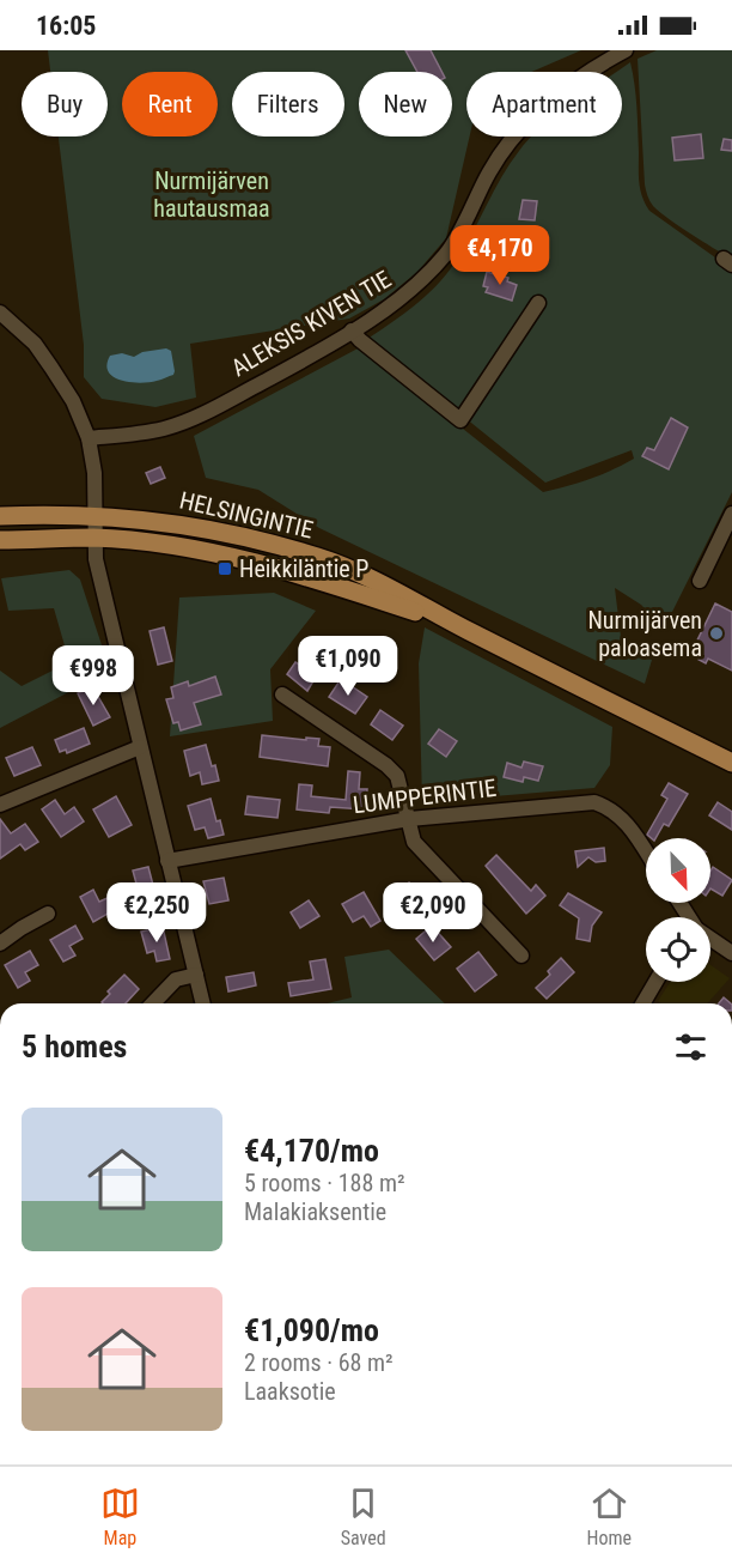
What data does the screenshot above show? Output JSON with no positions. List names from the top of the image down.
{
  "streets": {
    "main road": ["HELSINGINTIE"],
    "street": ["ALEKSIS KIVEN TIE", "LUMPPERINTIE"]
  },
  "parks": ["Nurmijärven hautausmaa"],
  "places": {
    "transit": ["Heikkiläntie P"],
    "other": ["Nurmijärven paloasema"]
  },
  "north": "bottom right",
  "page": {
    "status": "16:05",
    "chip": [
      "Buy",
      "Rent",
      "Filters",
      "New",
      "Apartment"
    ],
    "price": [
      "€4,170",
      "€1,090",
      "€998",
      "€2,250",
      "€2,090"
    ],
    "heading": "5 homes",
    "list": [
      {
        "name": "€4,170/mo",
        "note": "5 rooms · 188 m² · Malakiaksentie"
      },
      {
        "name": "€1,090/mo",
        "note": "2 rooms · 68 m² · Laaksotie"
      }
    ],
    "tabs": ["Map", "Saved", "Home"]
  }
}
